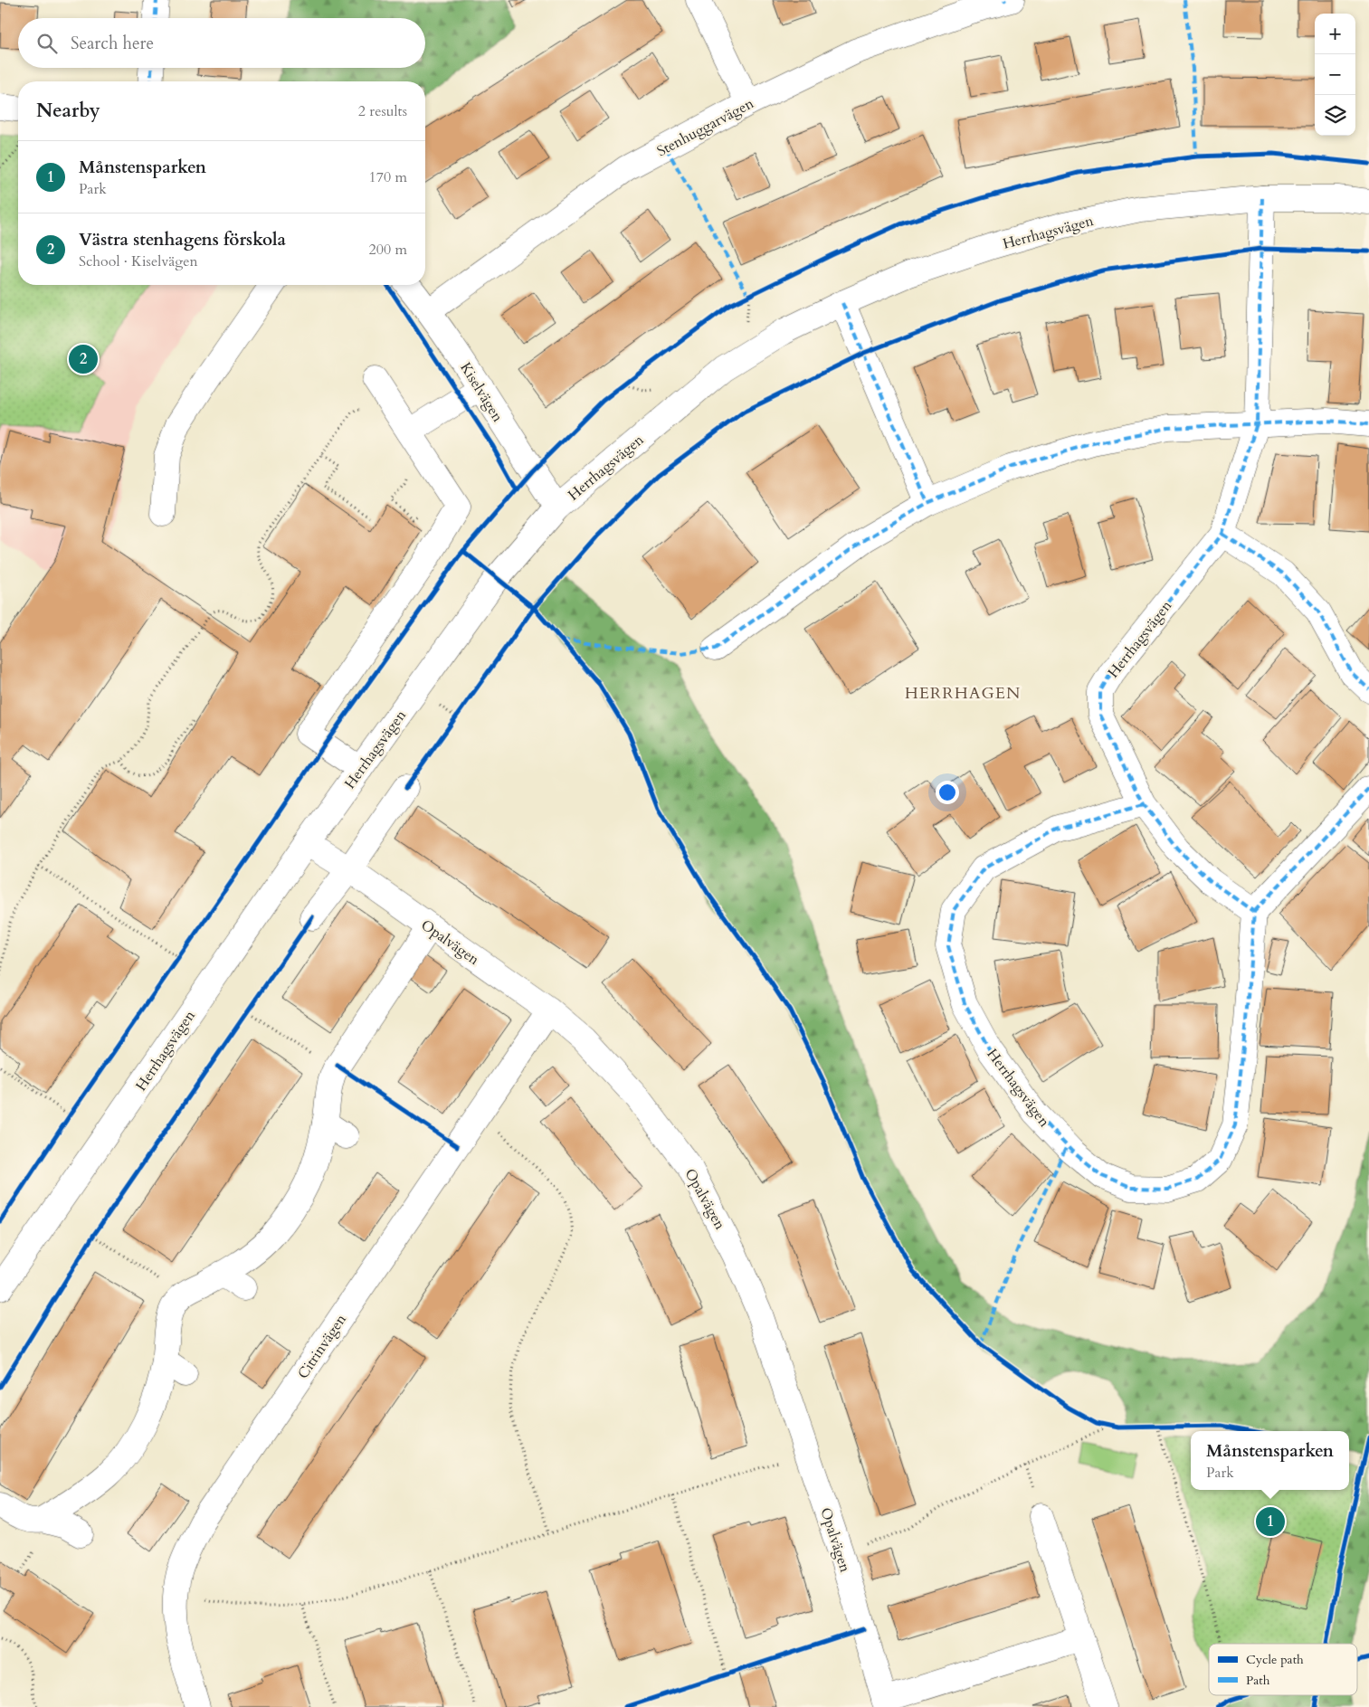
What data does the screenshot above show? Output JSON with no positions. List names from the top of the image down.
{
  "streets": {
    "street": [
      "Stenhuggarvägen",
      "Herrhagsvägen",
      "Kiselvägen",
      "Opalvägen",
      "Citrinvägen"
    ]
  },
  "crossings": [
    ["Stenhuggarvägen", "Kiselvägen"],
    ["Herrhagsvägen", "Kiselvägen"],
    ["Herrhagsvägen", "Opalvägen"],
    ["Opalvägen", "Citrinvägen"]
  ],
  "districts": ["HERRHAGEN"],
  "legend": ["Cycle path", "Path"],
  "page": {
    "map_buttons": ["+", "−"],
    "search": "Search here",
    "heading": ["Nearby", "2 results"],
    "list": [
      {
        "mark": "1",
        "name": "Månstensparken",
        "note": "Park",
        "value": "170 m"
      },
      {
        "mark": "2",
        "name": "Västra stenhagens förskola",
        "note": "School · Kiselvägen",
        "value": "200 m"
      }
    ],
    "pins": ["2", "1"],
    "popup": ["Månstensparken", "Park"]
  }
}
